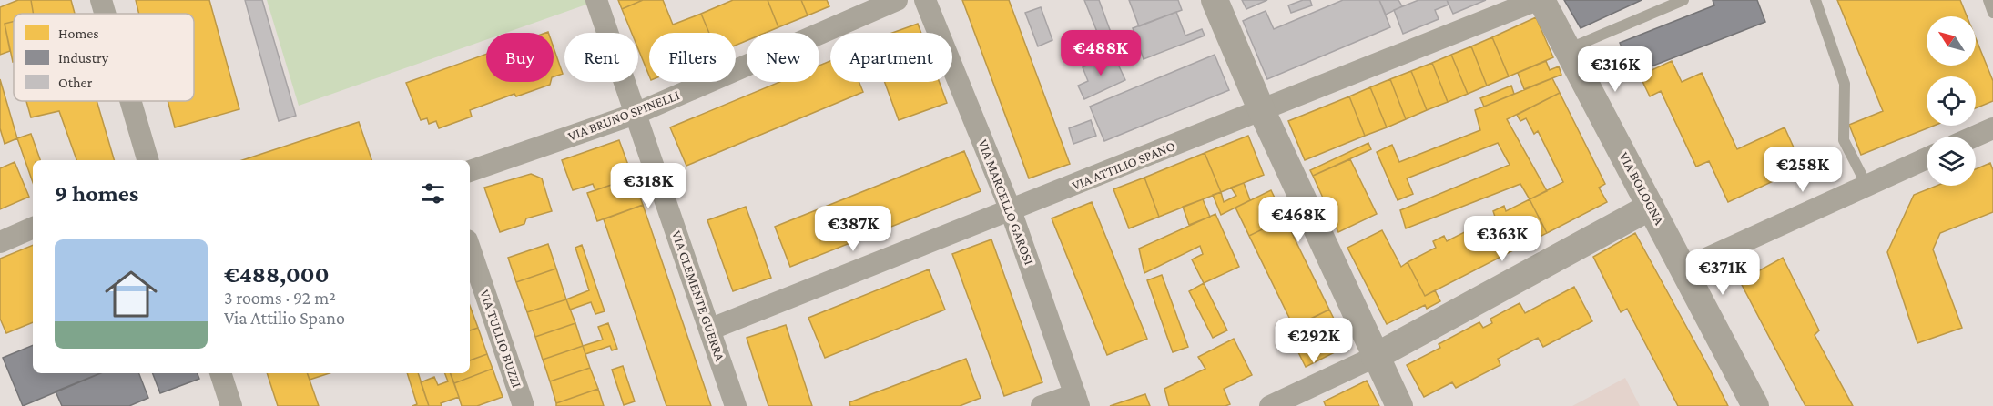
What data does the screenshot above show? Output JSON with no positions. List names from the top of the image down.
{
  "streets": {
    "street": [
      "VIA BRUNO SPINELLI",
      "VIA ATTILIO SPANO",
      "VIA BOLOGNA",
      "VIA MARCELLO GAROSI",
      "VIA CLEMENTE GUERRA",
      "VIA TULLIO BUZZI"
    ]
  },
  "crossings": [
    ["VIA BRUNO SPINELLI", "VIA CLEMENTE GUERRA"],
    ["VIA ATTILIO SPANO", "VIA MARCELLO GAROSI"],
    ["VIA ATTILIO SPANO", "VIA CLEMENTE GUERRA"]
  ],
  "legend": ["Homes", "Industry", "Other"],
  "north": "top left",
  "page": {
    "price": [
      "€488K",
      "€316K",
      "€258K",
      "€318K",
      "€468K",
      "€387K",
      "€363K",
      "€371K",
      "€292K"
    ],
    "chip": [
      "Buy",
      "Rent",
      "Filters",
      "New",
      "Apartment"
    ],
    "heading": "9 homes",
    "list": [
      {
        "name": "€488,000",
        "note": "3 rooms · 92 m² · Via Attilio Spano"
      }
    ]
  }
}
